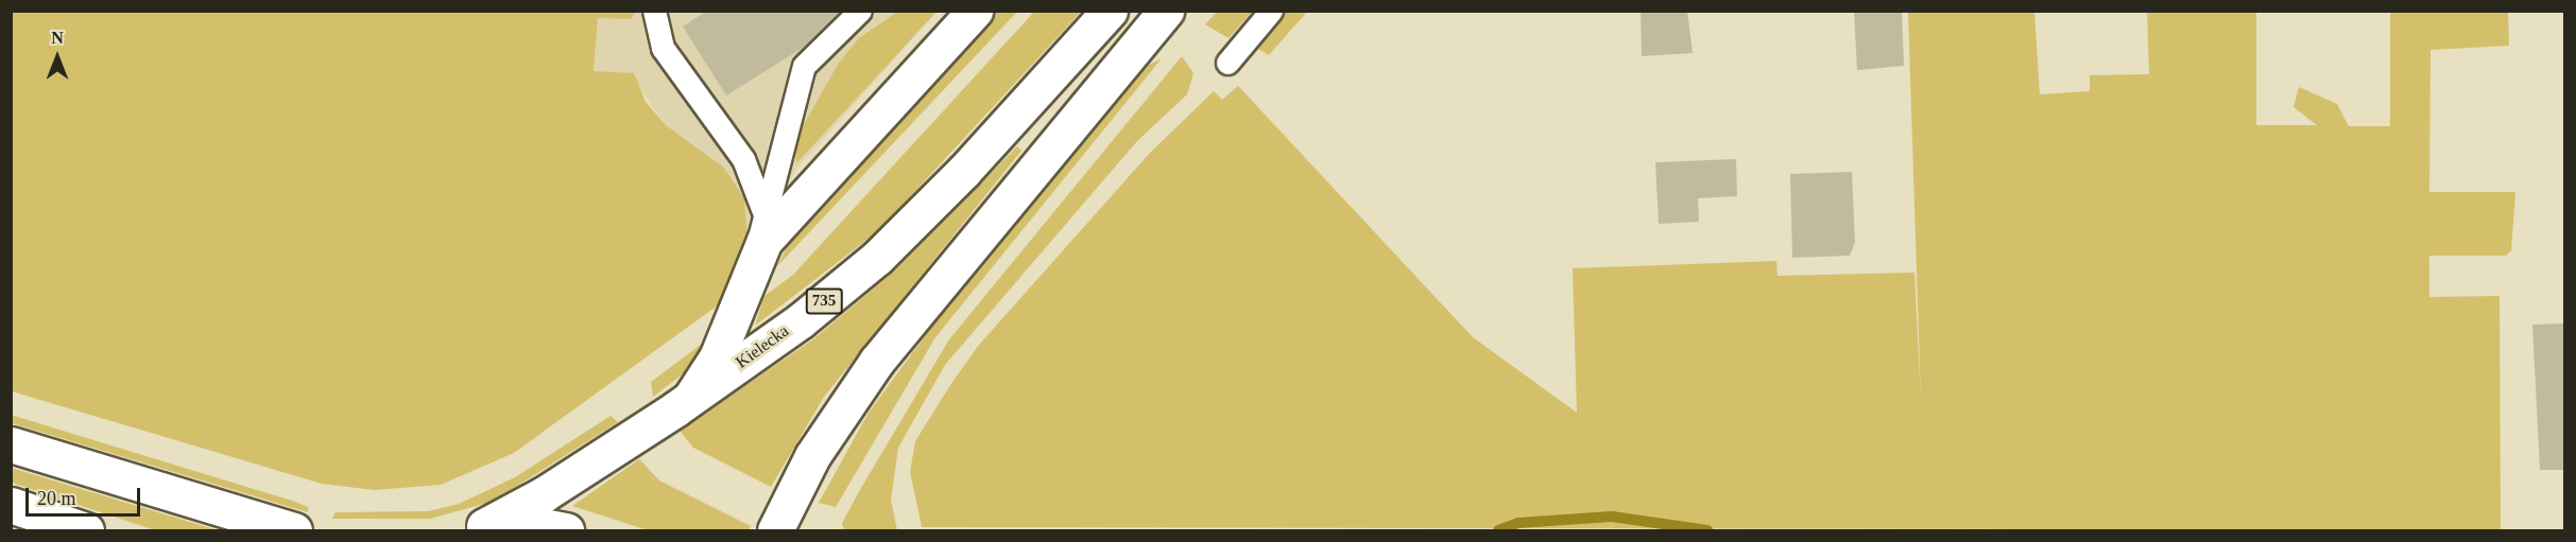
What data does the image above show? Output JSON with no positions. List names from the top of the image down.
{
  "streets": {
    "main road": ["735", "Kielecka"]
  },
  "scale_bar": "20 m",
  "north": "top"
}
